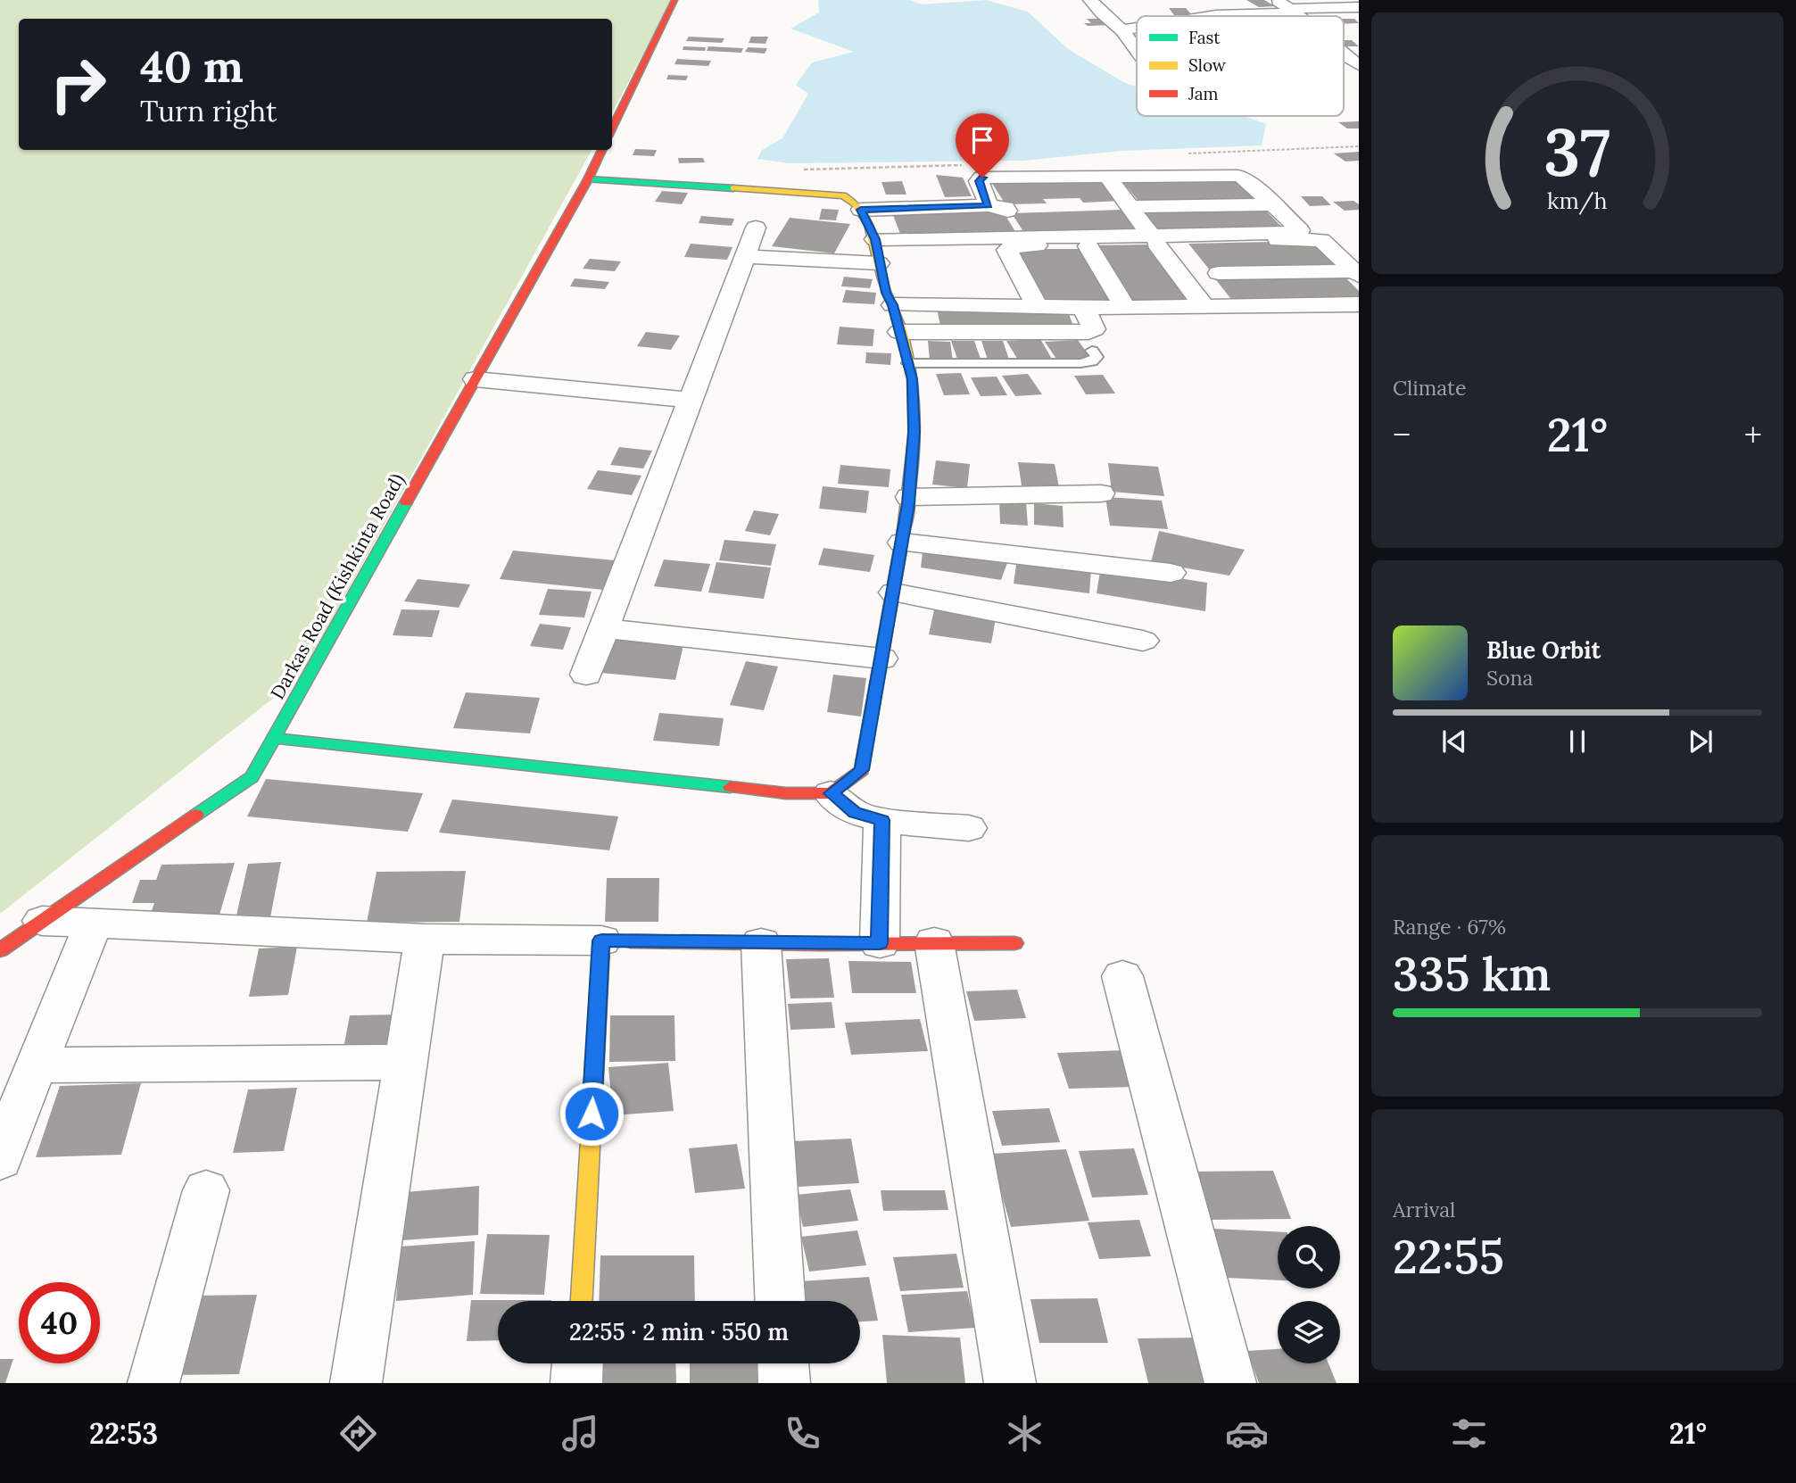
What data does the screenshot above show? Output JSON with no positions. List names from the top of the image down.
{
  "streets": {
    "street": ["Darkas Road (Kishkinta Road)"]
  },
  "legend": ["Fast", "Slow", "Jam"],
  "page": {
    "turn": ["40 m", "Turn right"],
    "tile": [
      "Climate",
      ["Range · 67%", "335 km"],
      ["Arrival", "22:55"]
    ],
    "heat": ["−", "21°", "+"],
    "song": ["Blue Orbit", "Sona"],
    "limit": "40",
    "trip": "22:55 · 2 min · 550 m",
    "tabs": ["22:53", "21°"],
    "gauge": ["37", "km/h"]
  }
}
